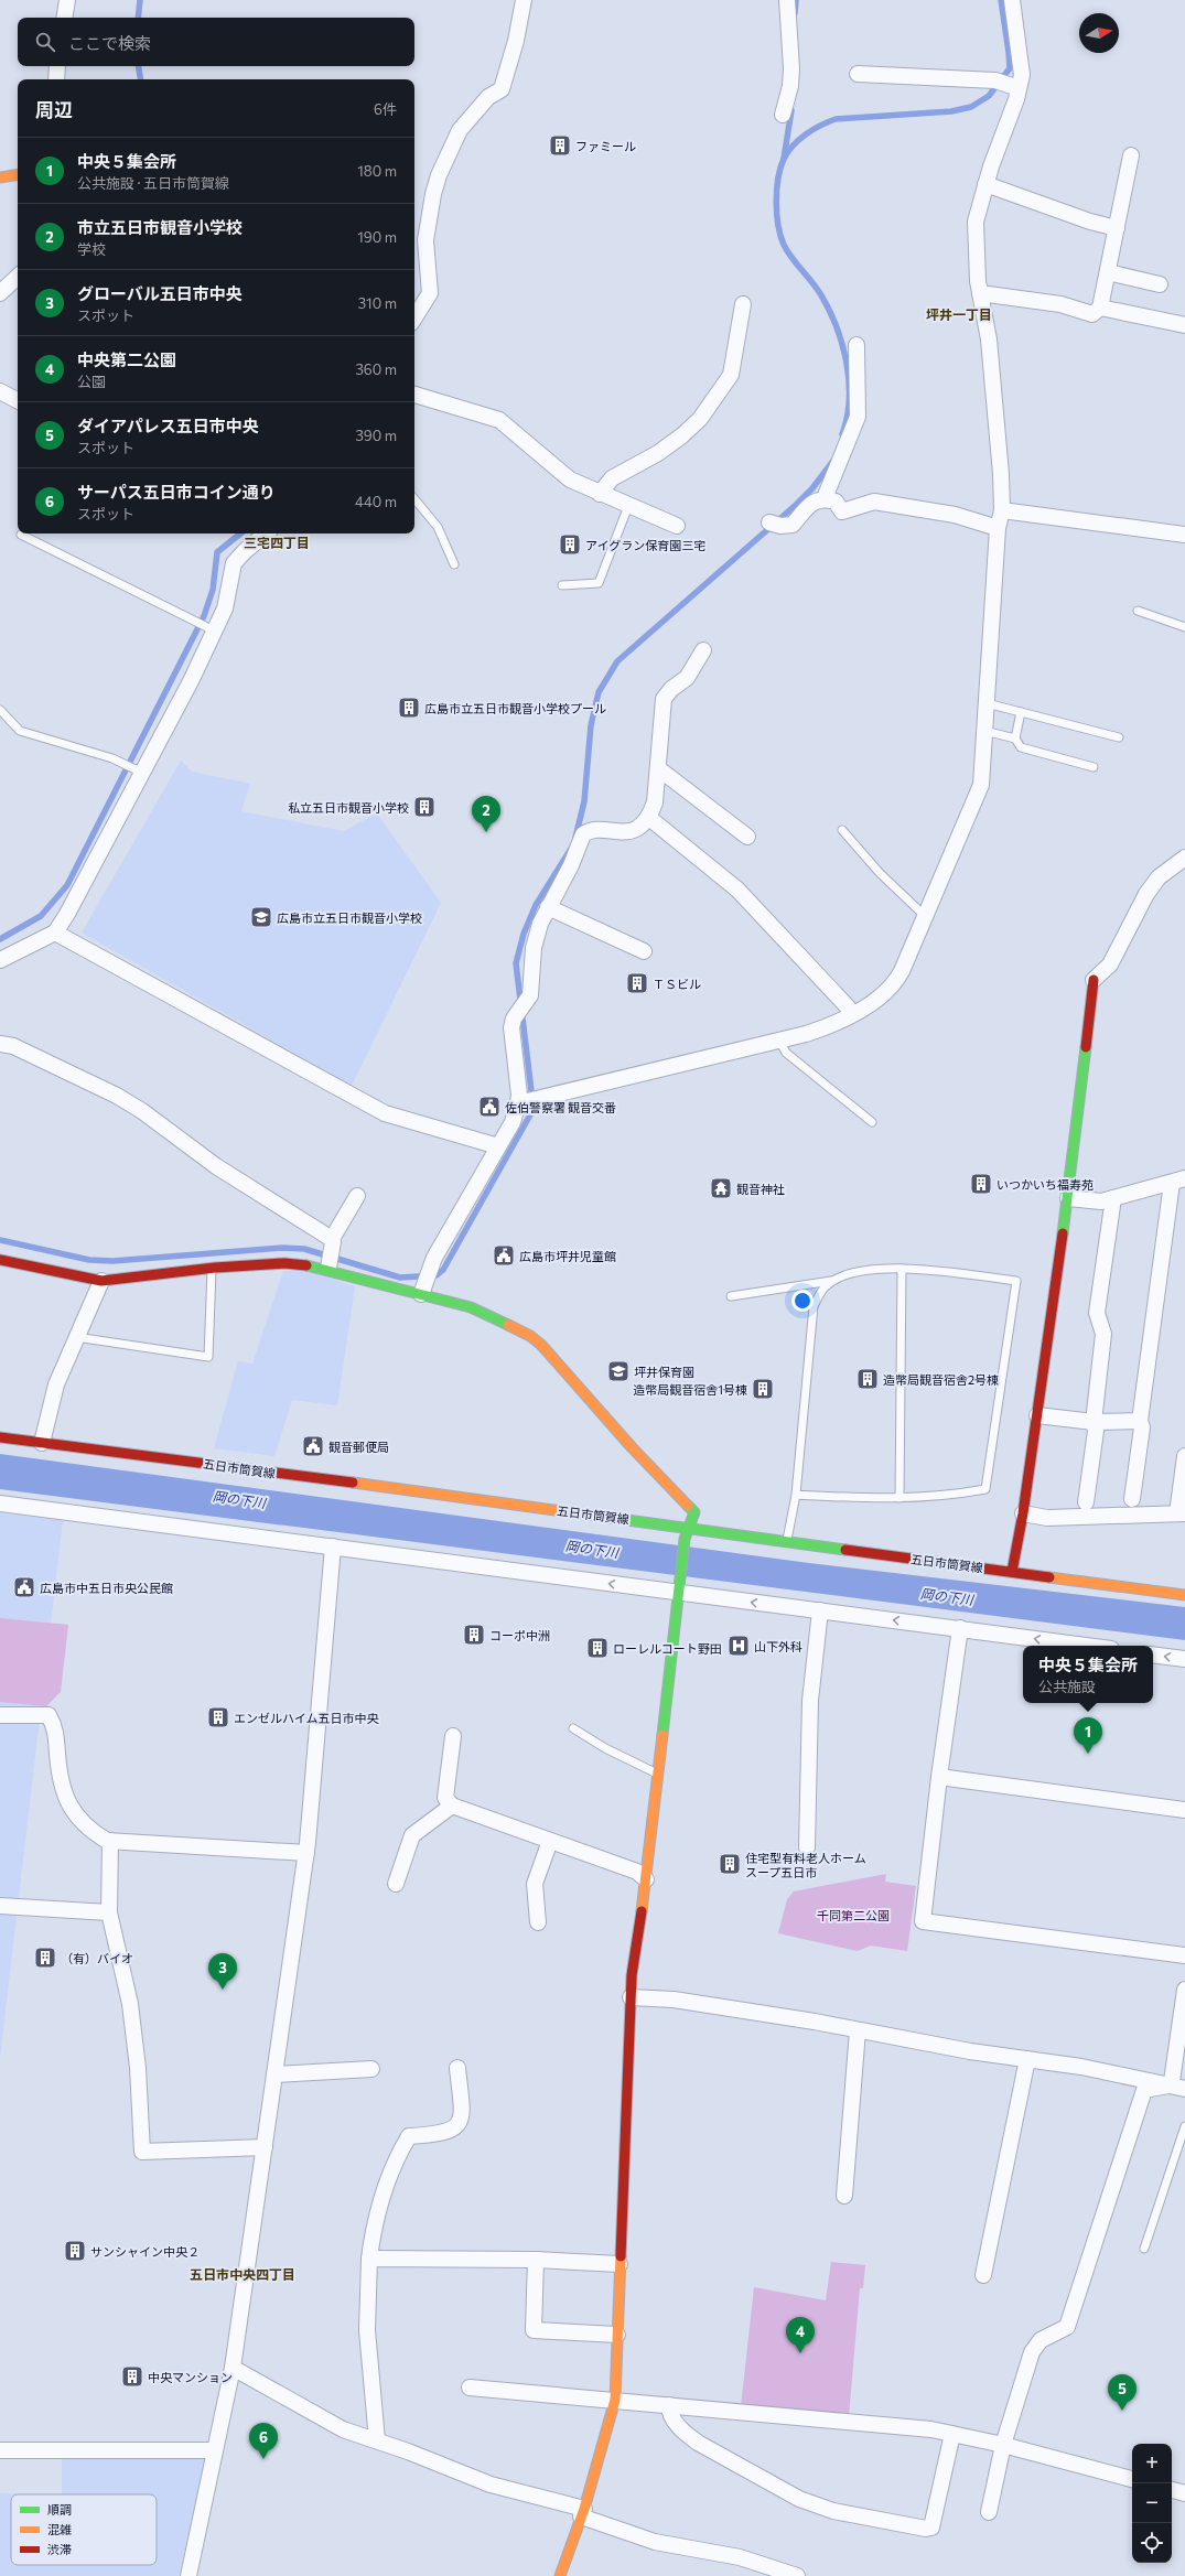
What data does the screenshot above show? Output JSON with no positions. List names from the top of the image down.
{
  "streets": {
    "street": ["五日市筒賀線"]
  },
  "districts": ["坪井一丁目", "三宅四丁目", "五日市中央四丁目"],
  "water": ["岡の下川"],
  "parks": ["千同第二公園"],
  "places": {
    "building": [
      "ファミール",
      "アイグラン保育園三宅",
      "広島市立五日市観音小学校プール",
      "私立五日市観音小学校",
      "ＴＳビル",
      "いつかいち福寿苑",
      "造幣局観音宿舎2号棟",
      "造幣局観音宿舎1号棟",
      "コーポ中洲",
      "ローレルコート野田",
      "エンゼルハイム五日市中央",
      "住宅型有料老人ホーム スープ五日市",
      "（有）バイオ",
      "サンシャイン中央２",
      "中央マンション"
    ],
    "school or university": ["広島市立五日市観音小学校", "坪井保育園"],
    "public building": [
      "佐伯警察署 観音交番",
      "広島市坪井児童館",
      "観音郵便局",
      "広島市中五日市央公民館"
    ],
    "temple": ["観音神社"],
    "hospital": ["山下外科"]
  },
  "legend": ["順調", "混雑", "渋滞"],
  "north": "right",
  "page": {
    "search": "ここで検索",
    "heading": ["周辺", "6件"],
    "list": [
      {
        "mark": "1",
        "name": "中央５集会所",
        "note": "公共施設 · 五日市筒賀線",
        "value": "180 m"
      },
      {
        "mark": "2",
        "name": "市立五日市観音小学校",
        "note": "学校",
        "value": "190 m"
      },
      {
        "mark": "3",
        "name": "グローバル五日市中央",
        "note": "スポット",
        "value": "310 m"
      },
      {
        "mark": "4",
        "name": "中央第二公園",
        "note": "公園",
        "value": "360 m"
      },
      {
        "mark": "5",
        "name": "ダイアパレス五日市中央",
        "note": "スポット",
        "value": "390 m"
      },
      {
        "mark": "6",
        "name": "サーパス五日市コイン通り",
        "note": "スポット",
        "value": "440 m"
      }
    ],
    "pins": [
      "2",
      "1",
      "3",
      "4",
      "5",
      "6"
    ],
    "popup": ["中央５集会所", "公共施設"],
    "map_buttons": ["+", "−"]
  }
}
